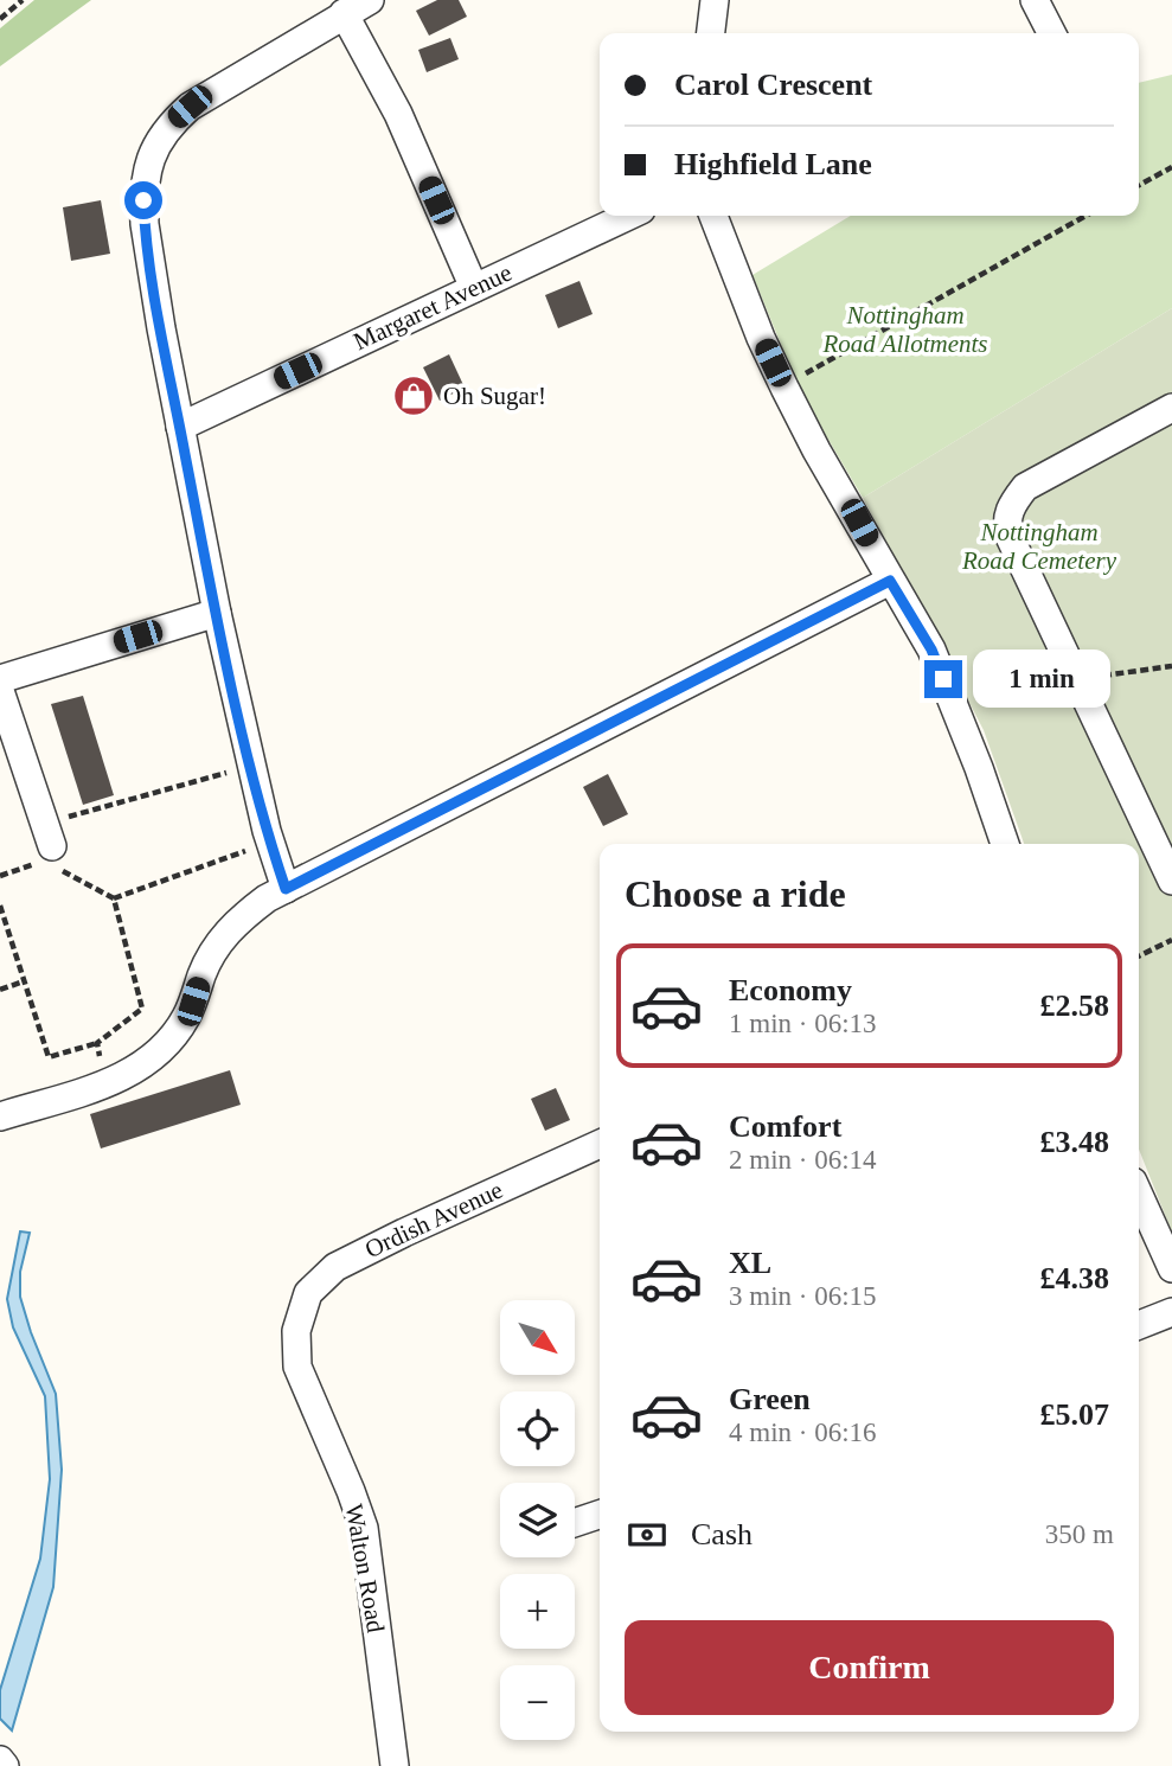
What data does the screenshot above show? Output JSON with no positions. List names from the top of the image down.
{
  "streets": {
    "street": ["Margaret Avenue", "Ordish Avenue", "Walton Road"]
  },
  "crossings": [
    ["Ordish Avenue", "Walton Road"]
  ],
  "parks": ["Nottingham Road Allotments", "Nottingham Road Cemetery"],
  "places": {
    "shop": ["Oh Sugar!"]
  },
  "north": "bottom right",
  "page": {
    "banner": ["Carol Crescent", "Highfield Lane"],
    "bubble": "1 min",
    "heading": "Choose a ride",
    "list": [
      {
        "name": "Economy",
        "note": "1 min · 06:13",
        "value": "£2.58"
      },
      {
        "name": "Comfort",
        "note": "2 min · 06:14",
        "value": "£3.48"
      },
      {
        "name": "XL",
        "note": "3 min · 06:15",
        "value": "£4.38"
      },
      {
        "name": "Green",
        "note": "4 min · 06:16",
        "value": "£5.07"
      }
    ],
    "map_buttons": ["+", "−"],
    "pay": ["Cash", "350 m"],
    "buttons": "Confirm"
  }
}
